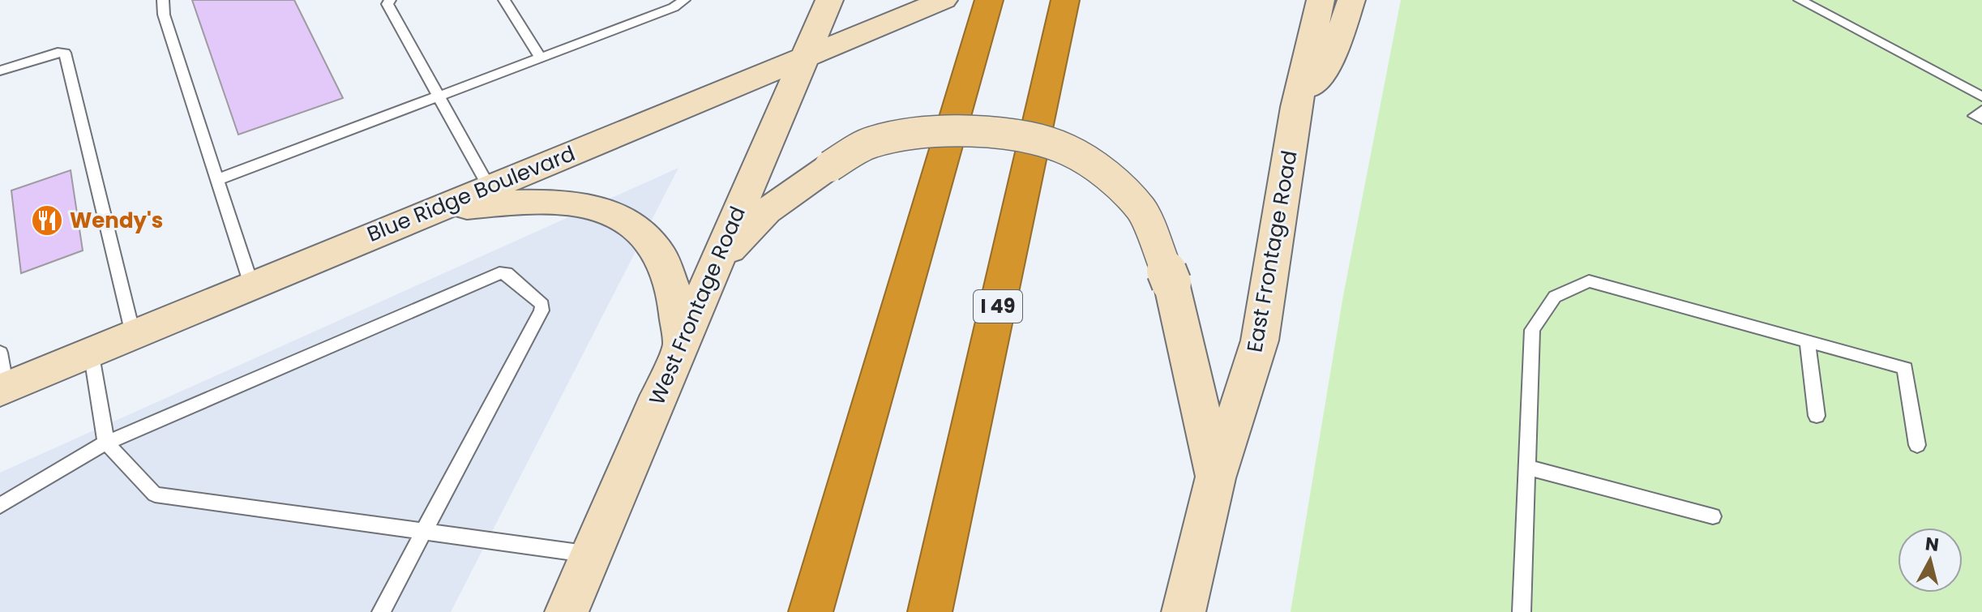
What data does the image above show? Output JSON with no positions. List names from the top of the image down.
{
  "streets": {
    "highway": ["I 49"],
    "street": ["Blue Ridge Boulevard", "East Frontage Road", "West Frontage Road"]
  },
  "crossings": [
    ["Blue Ridge Boulevard", "West Frontage Road"]
  ],
  "places": {
    "restaurant": ["Wendy's"]
  },
  "north": "top"
}
